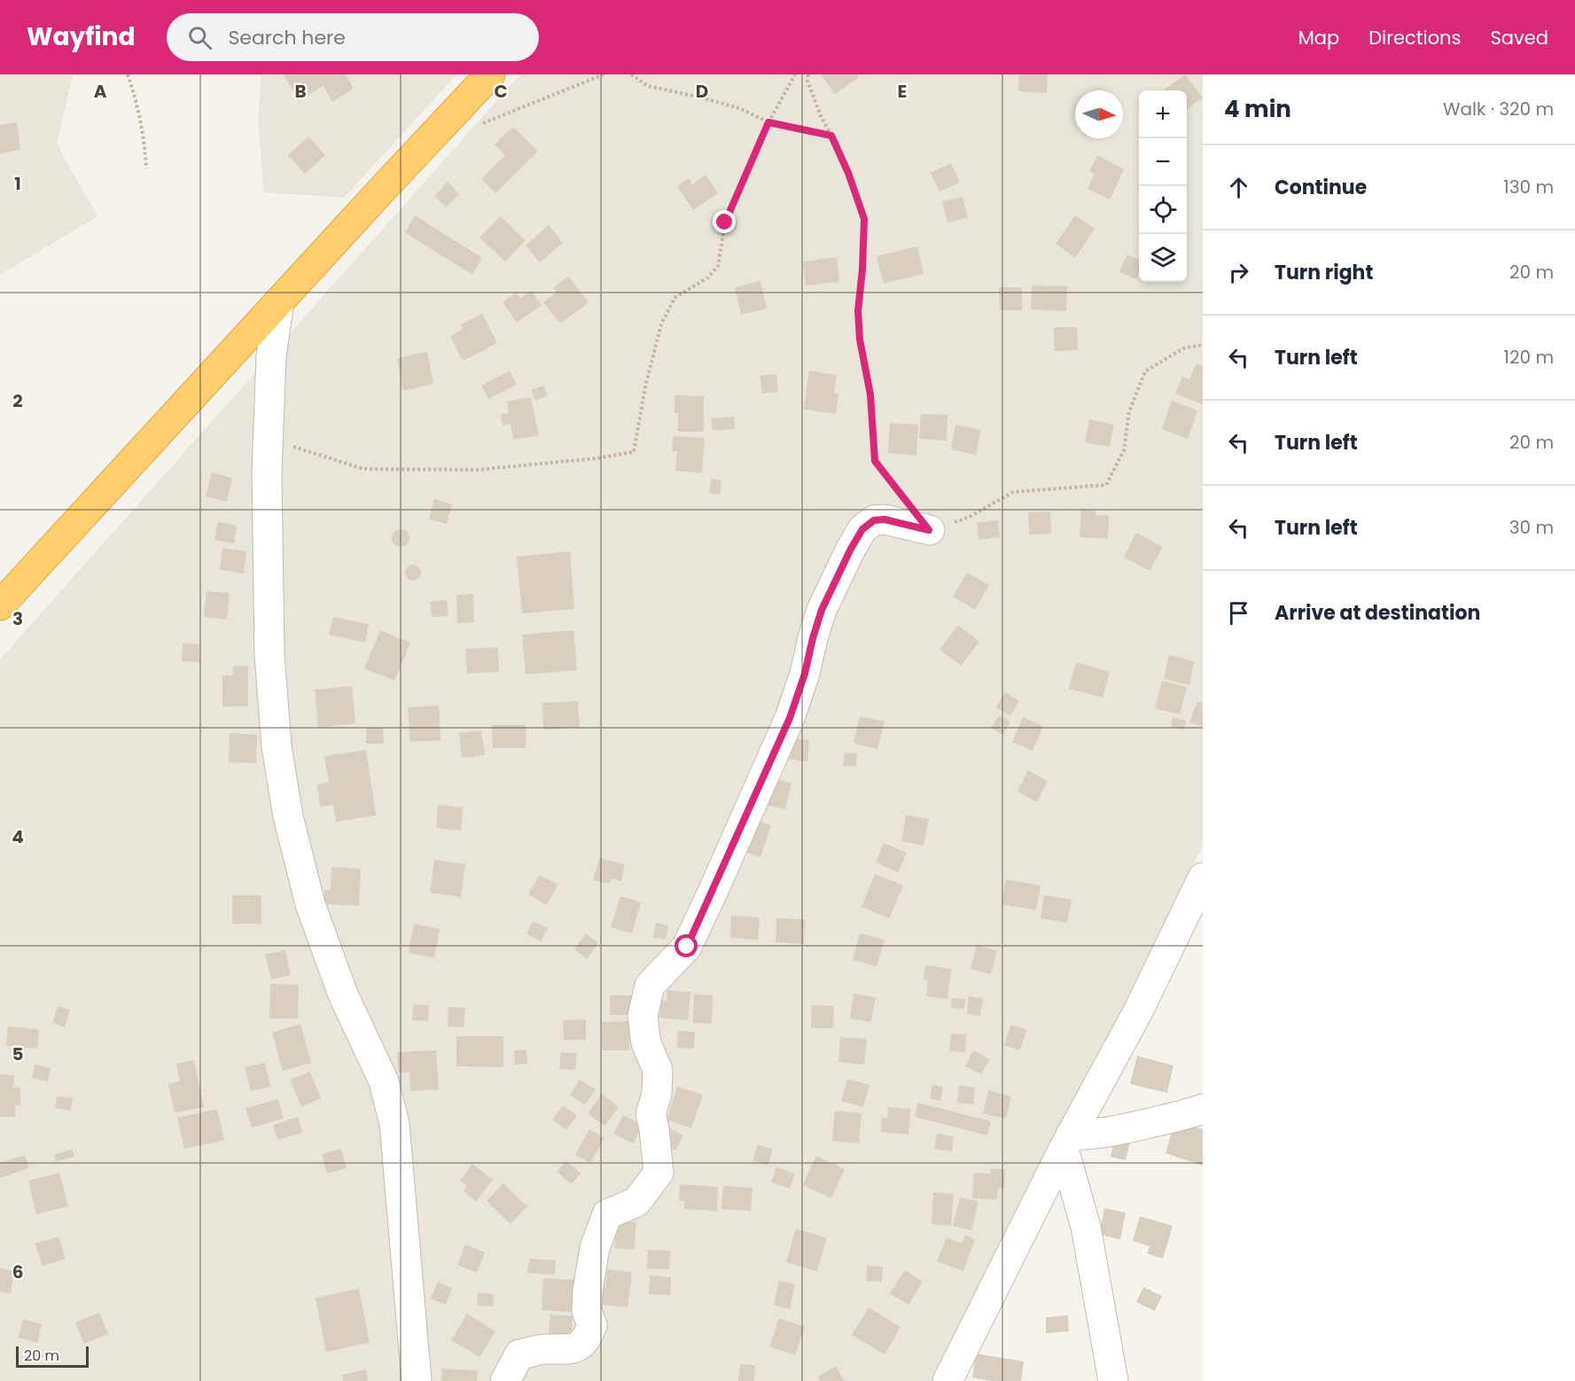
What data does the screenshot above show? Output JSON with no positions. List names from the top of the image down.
{
  "scale_bar": "20 m",
  "north": "right",
  "page": {
    "header": "Wayfind",
    "search": "Search here",
    "nav": ["Map", "Directions", "Saved"],
    "heading": ["4 min", "Walk · 320 m"],
    "map_buttons": ["+", "−"],
    "list": [
      ["Continue", "130 m"],
      ["Turn right", "20 m"],
      ["Turn left", "120 m"],
      ["Turn left", "20 m"],
      ["Turn left", "30 m"],
      "Arrive at destination"
    ],
    "scale": "20 m"
  },
  "grid": {
    "columns": [
      "A",
      "B",
      "C",
      "D",
      "E"
    ],
    "rows": [
      "1",
      "2",
      "3",
      "4",
      "5",
      "6"
    ]
  }
}
